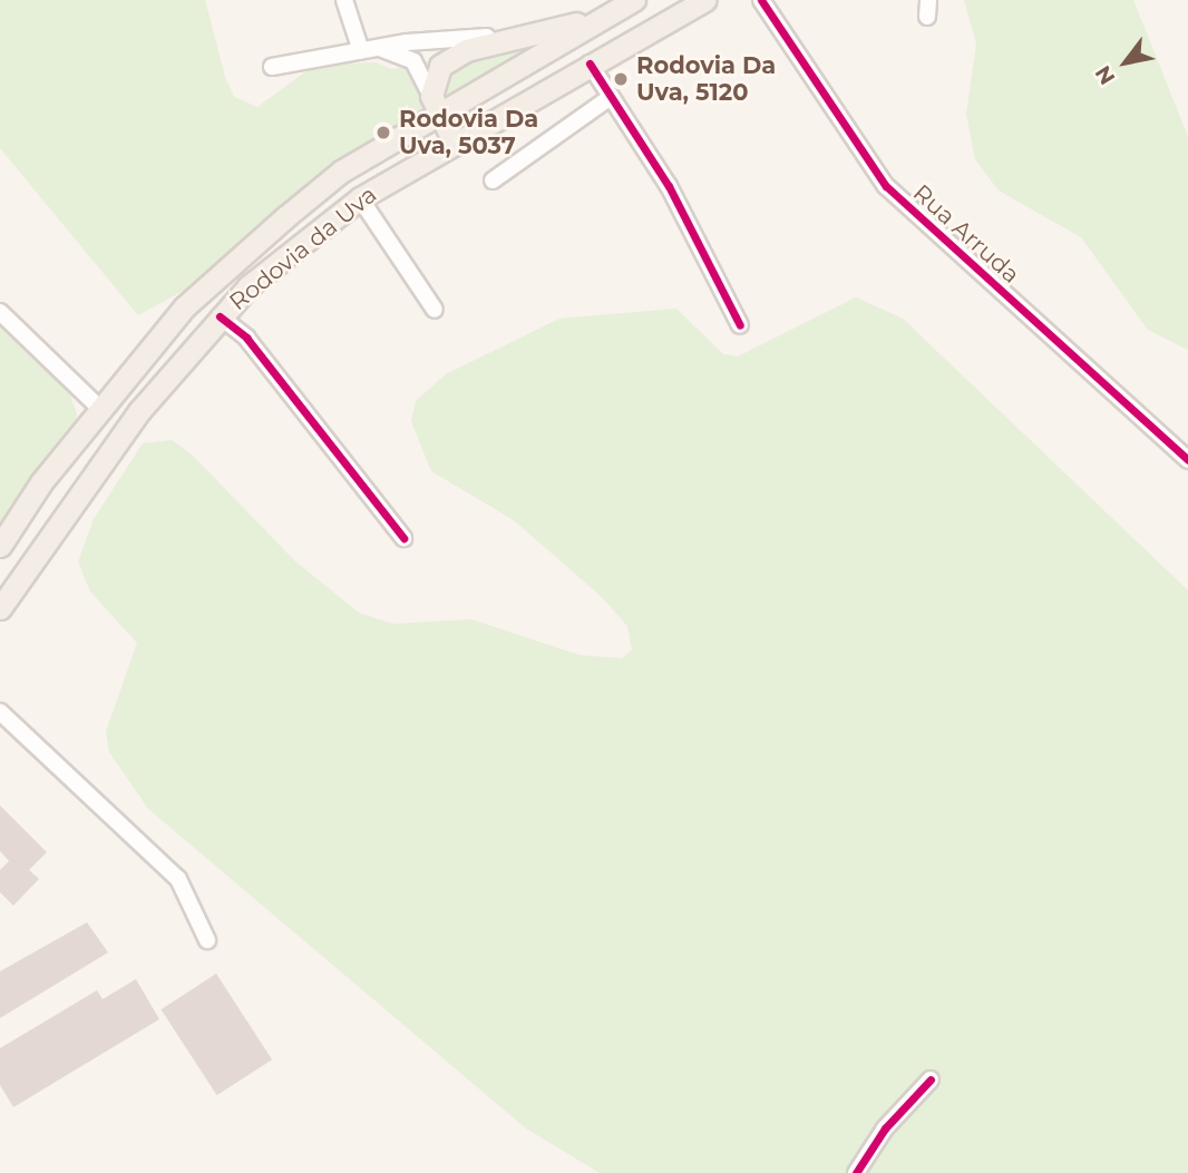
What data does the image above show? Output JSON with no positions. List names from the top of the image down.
{
  "streets": {
    "main road": ["Rodovia da Uva"],
    "street": ["Rua Arruda"]
  },
  "places": ["Rodovia Da Uva, 5120", "Rodovia Da Uva, 5037"],
  "north": "bottom left"
}
